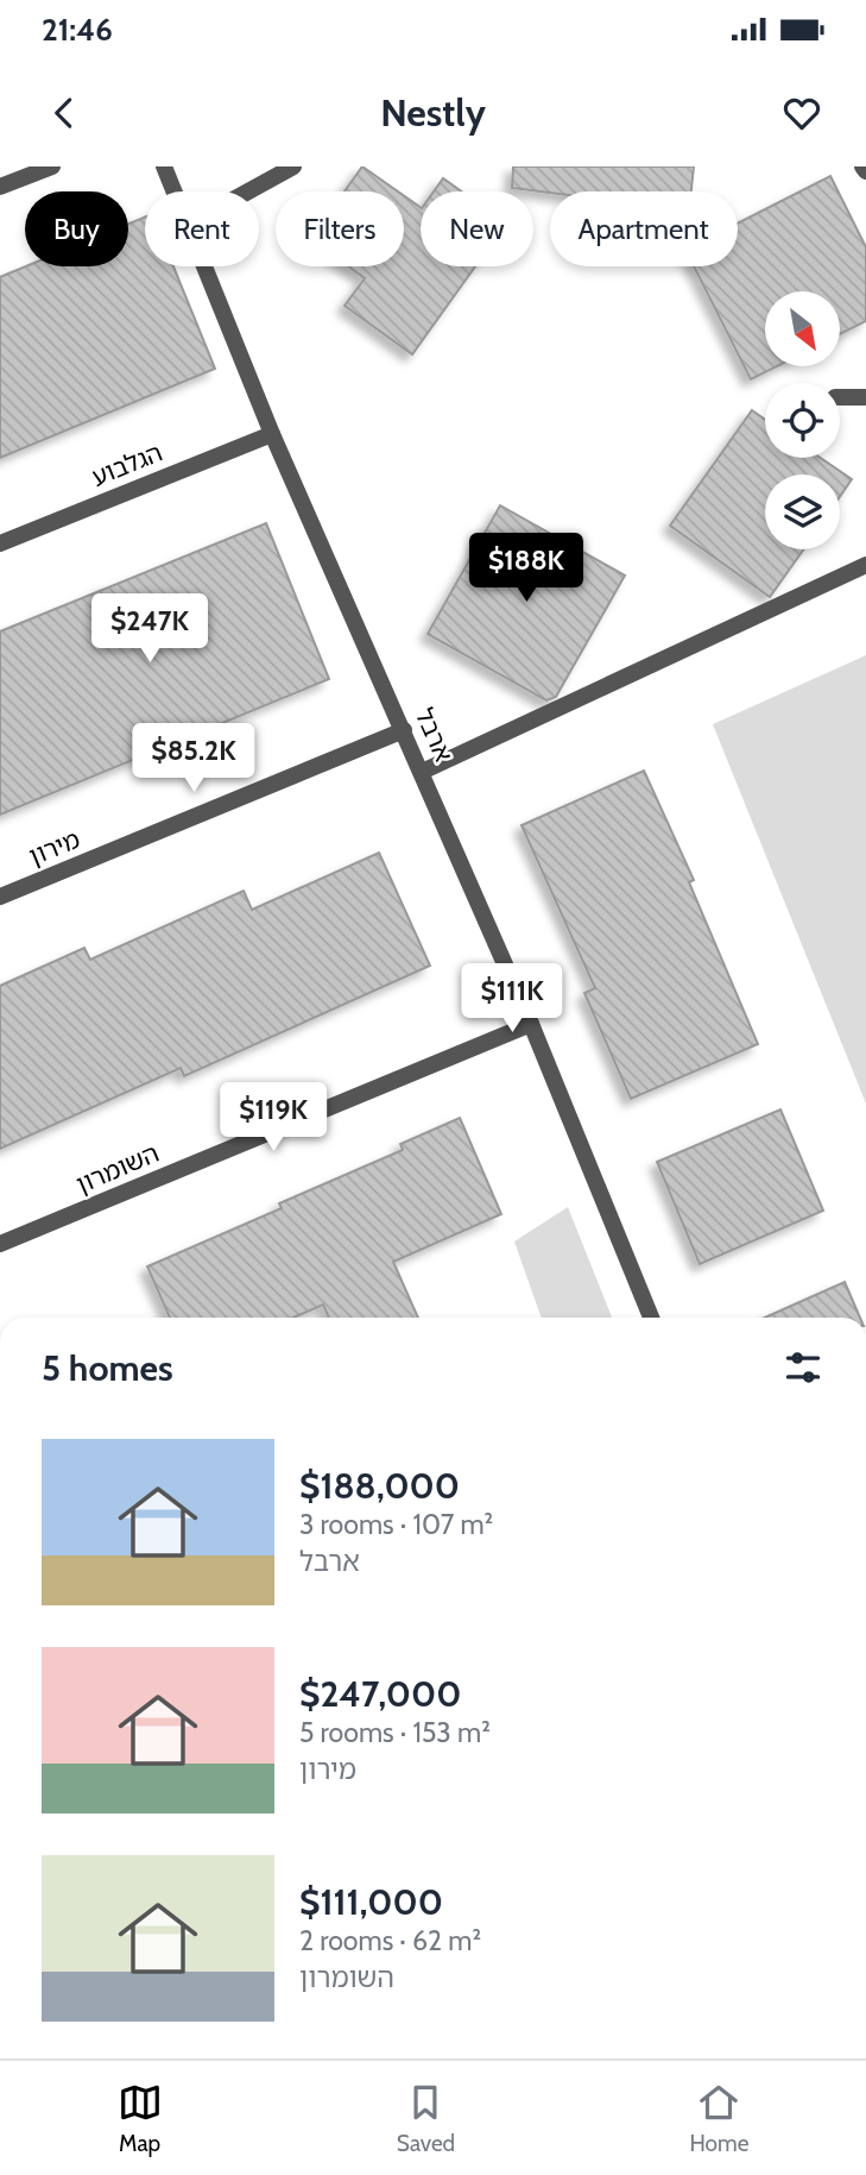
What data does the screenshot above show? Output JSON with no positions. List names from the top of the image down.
{
  "streets": {
    "street": [
      "הגלבוע",
      "ארבל",
      "מירון",
      "השומרון"
    ]
  },
  "crossings": [
    ["הגלבוע", "ארבל"],
    ["ארבל", "מירון"],
    ["ארבל", "השומרון"]
  ],
  "north": "bottom right",
  "page": {
    "status": "21:46",
    "header": "Nestly",
    "chip": [
      "Buy",
      "Rent",
      "Filters",
      "New",
      "Apartment"
    ],
    "price": [
      "$188K",
      "$247K",
      "$85.2K",
      "$111K",
      "$119K"
    ],
    "heading": "5 homes",
    "list": [
      {
        "name": "$188,000",
        "note": "3 rooms · 107 m² · ארבל"
      },
      {
        "name": "$247,000",
        "note": "5 rooms · 153 m² · מירון"
      },
      {
        "name": "$111,000",
        "note": "2 rooms · 62 m² · השומרון"
      }
    ],
    "tabs": ["Map", "Saved", "Home"]
  }
}
